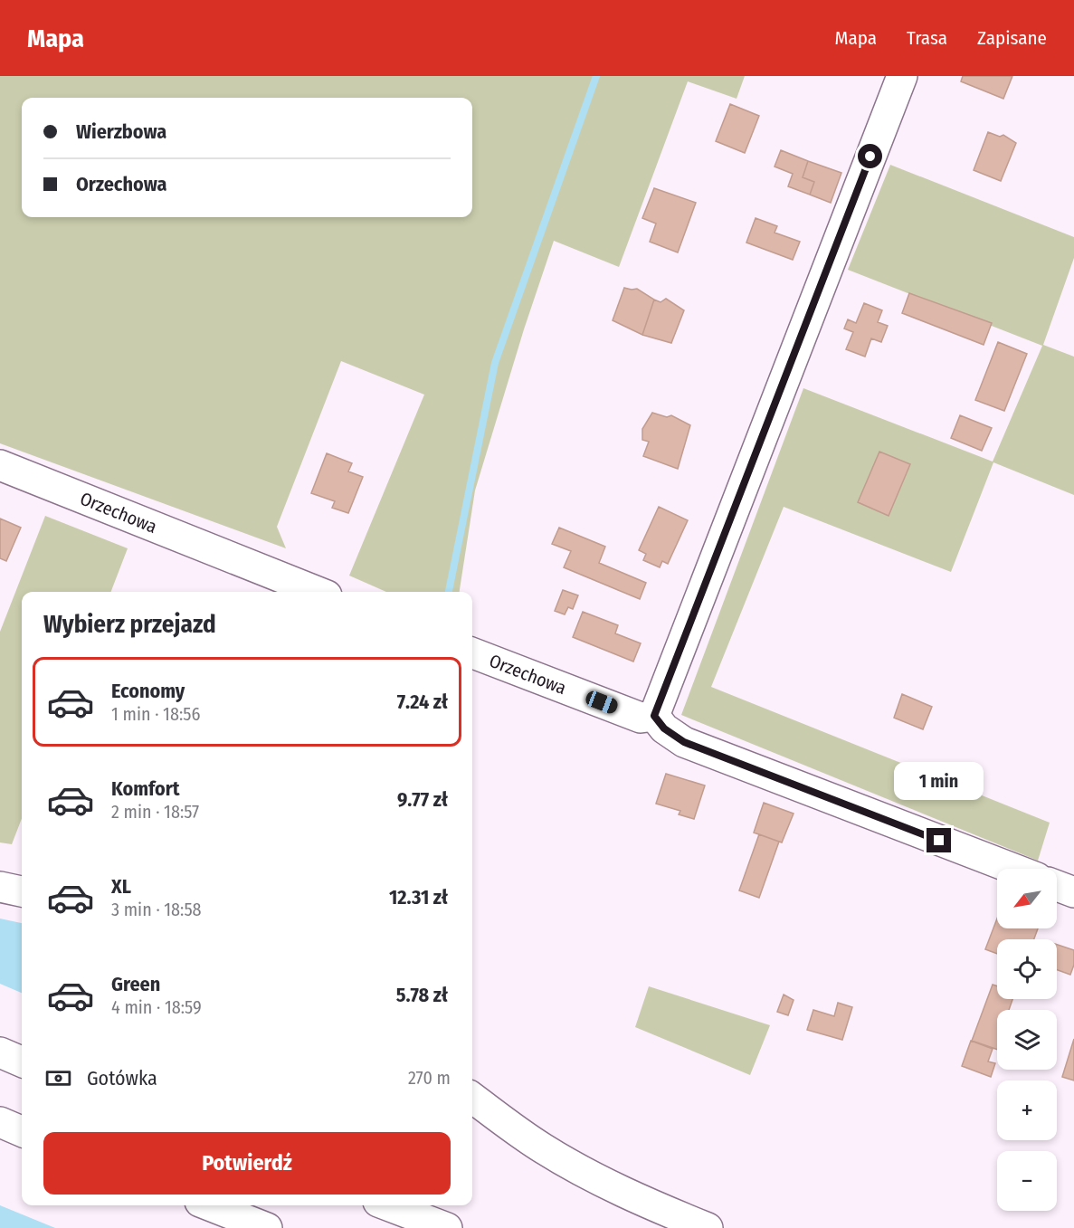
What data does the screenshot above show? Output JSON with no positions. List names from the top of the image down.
{
  "streets": {
    "main road": ["Orzechowa"]
  },
  "north": "bottom left",
  "page": {
    "header": "Mapa",
    "nav": ["Mapa", "Trasa", "Zapisane"],
    "banner": ["Wierzbowa", "Orzechowa"],
    "heading": "Wybierz przejazd",
    "list": [
      {
        "name": "Economy",
        "note": "1 min · 18:56",
        "value": "7.24 zł"
      },
      {
        "name": "Komfort",
        "note": "2 min · 18:57",
        "value": "9.77 zł"
      },
      {
        "name": "XL",
        "note": "3 min · 18:58",
        "value": "12.31 zł"
      },
      {
        "name": "Green",
        "note": "4 min · 18:59",
        "value": "5.78 zł"
      }
    ],
    "bubble": "1 min",
    "map_buttons": ["+", "−"],
    "pay": ["Gotówka", "270 m"],
    "buttons": "Potwierdź"
  }
}
